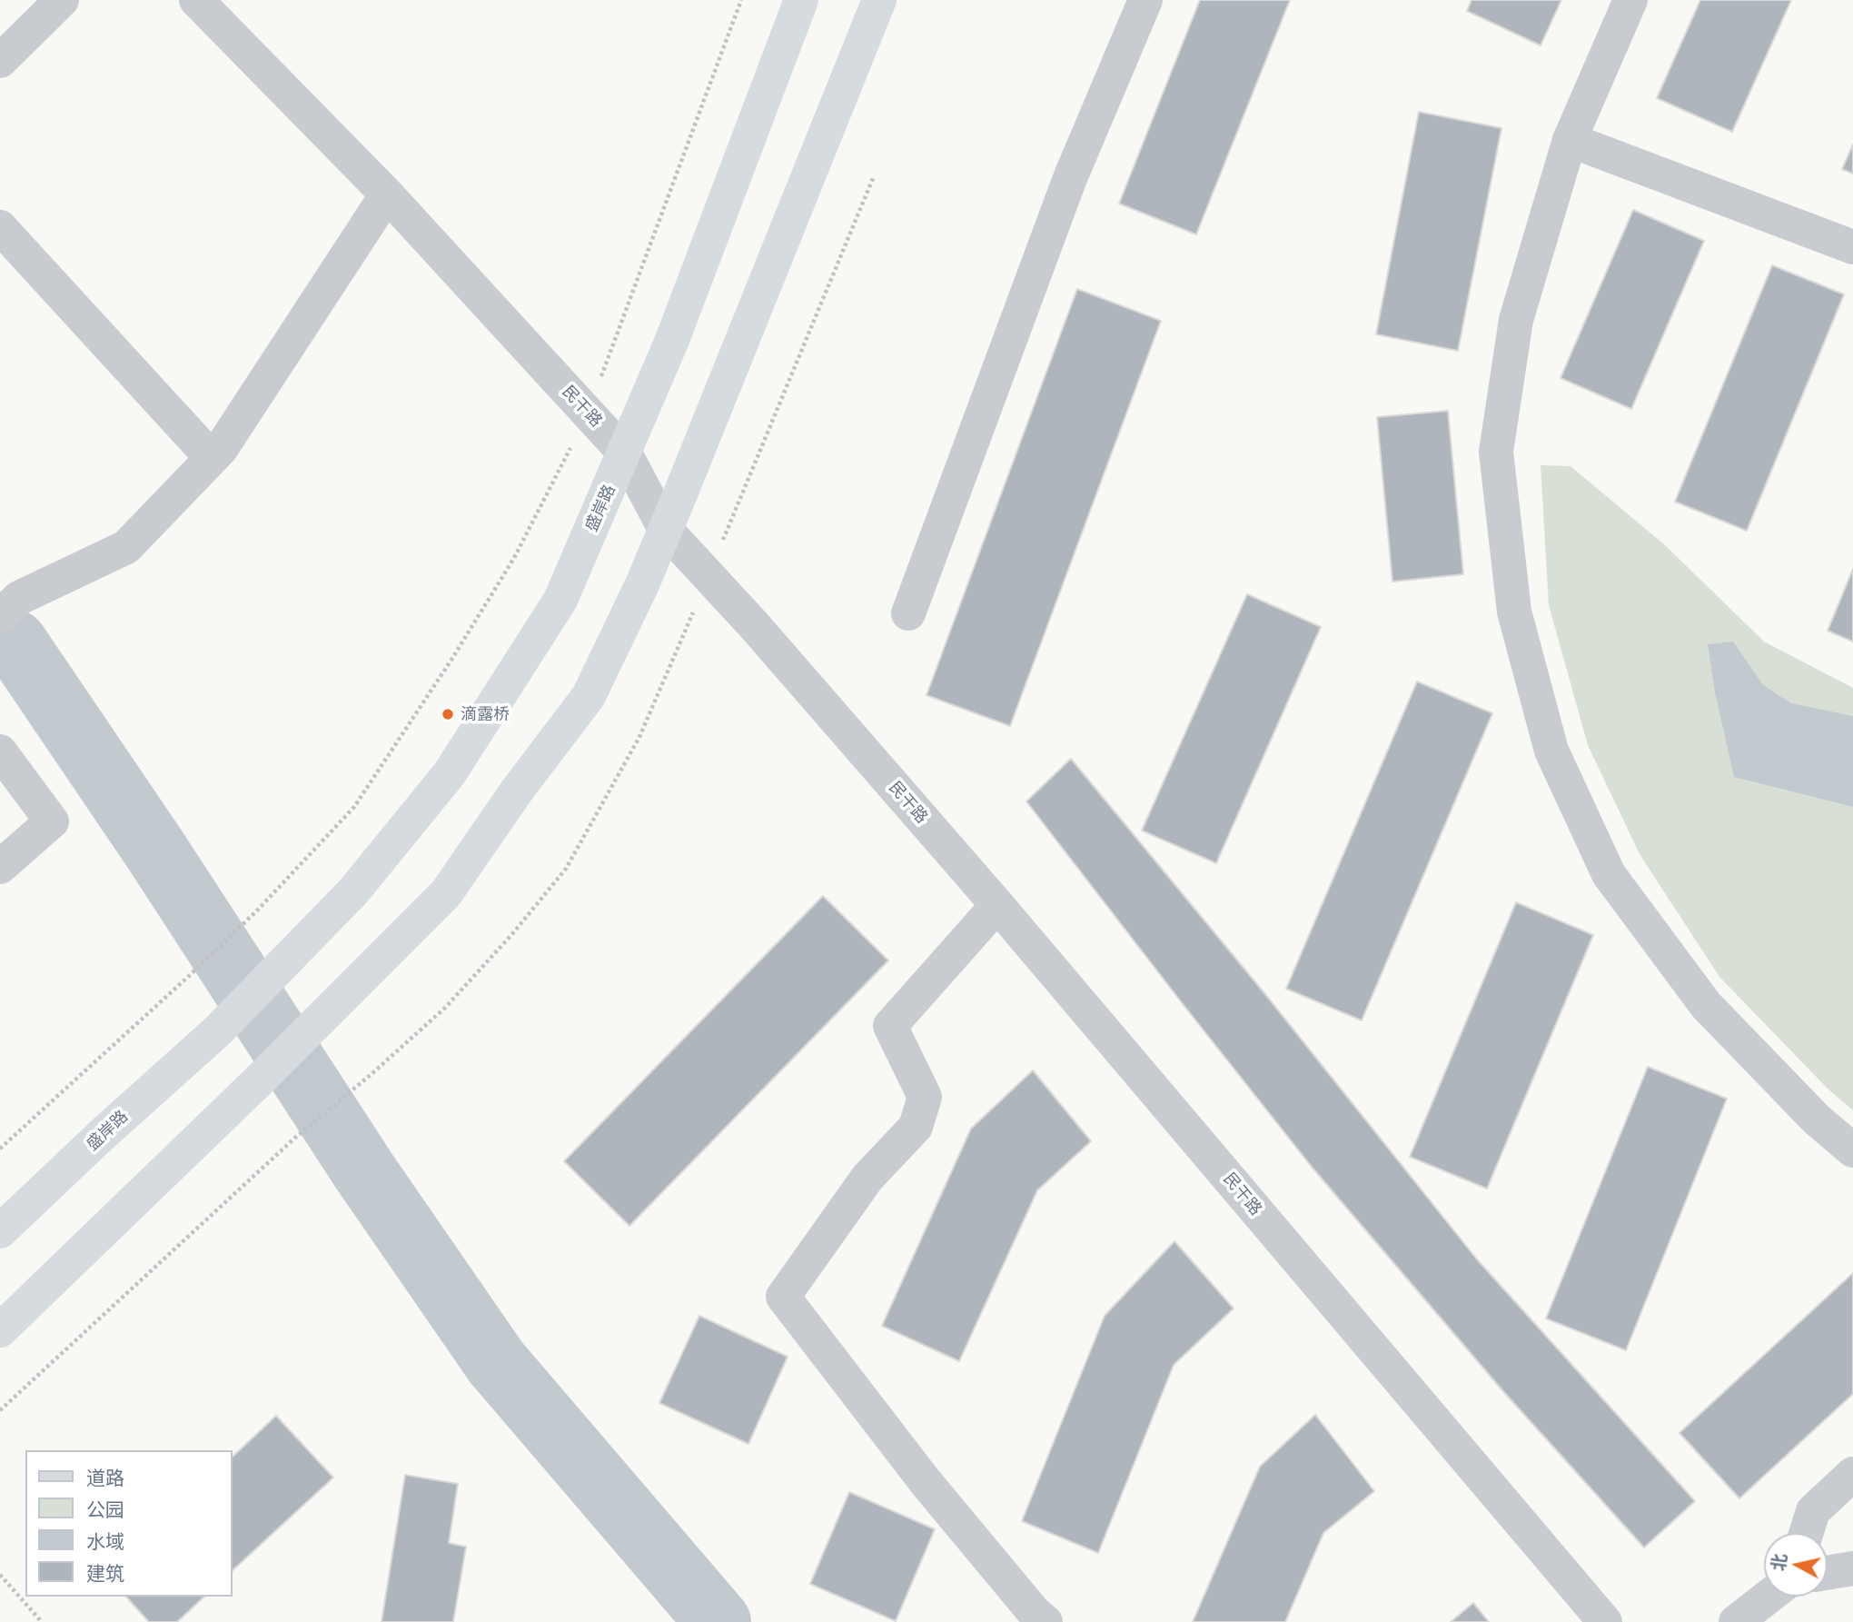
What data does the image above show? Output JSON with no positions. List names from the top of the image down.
{
  "streets": {
    "main road": ["盛岸路"],
    "street": ["民干路"]
  },
  "crossings": [
    ["民干路", "盛岸路"]
  ],
  "places": ["滴露桥"],
  "legend": [
    "道路",
    "公园",
    "水域",
    "建筑"
  ],
  "north": "left"
}
